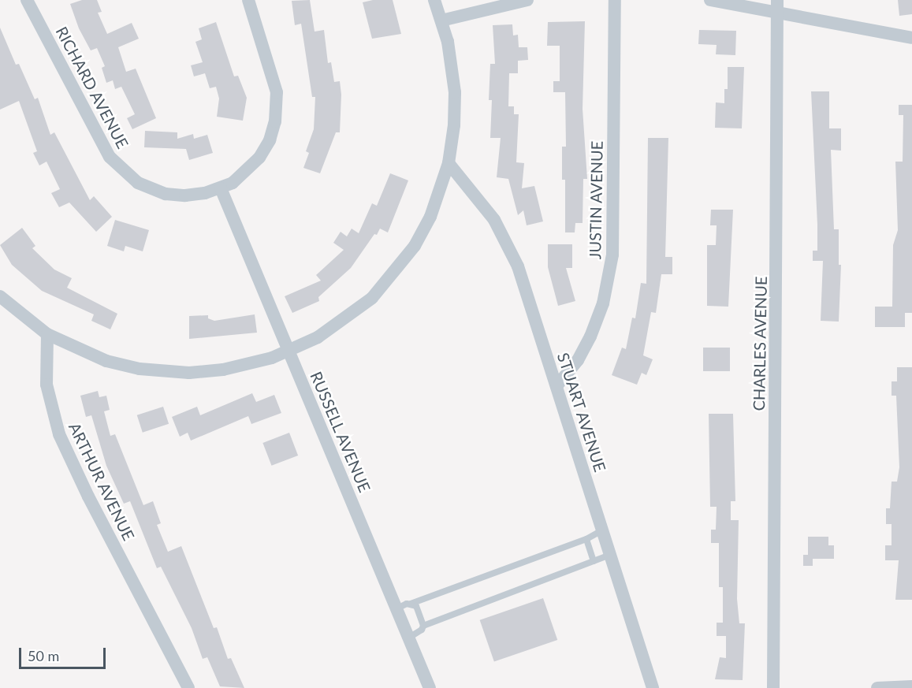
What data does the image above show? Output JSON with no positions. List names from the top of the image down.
{
  "streets": {
    "street": [
      "RICHARD AVENUE",
      "JUSTIN AVENUE",
      "CHARLES AVENUE",
      "STUART AVENUE",
      "RUSSELL AVENUE",
      "ARTHUR AVENUE"
    ]
  },
  "crossings": [
    ["RICHARD AVENUE", "RUSSELL AVENUE"],
    ["JUSTIN AVENUE", "STUART AVENUE"]
  ],
  "scale_bar": "50 m"
}
